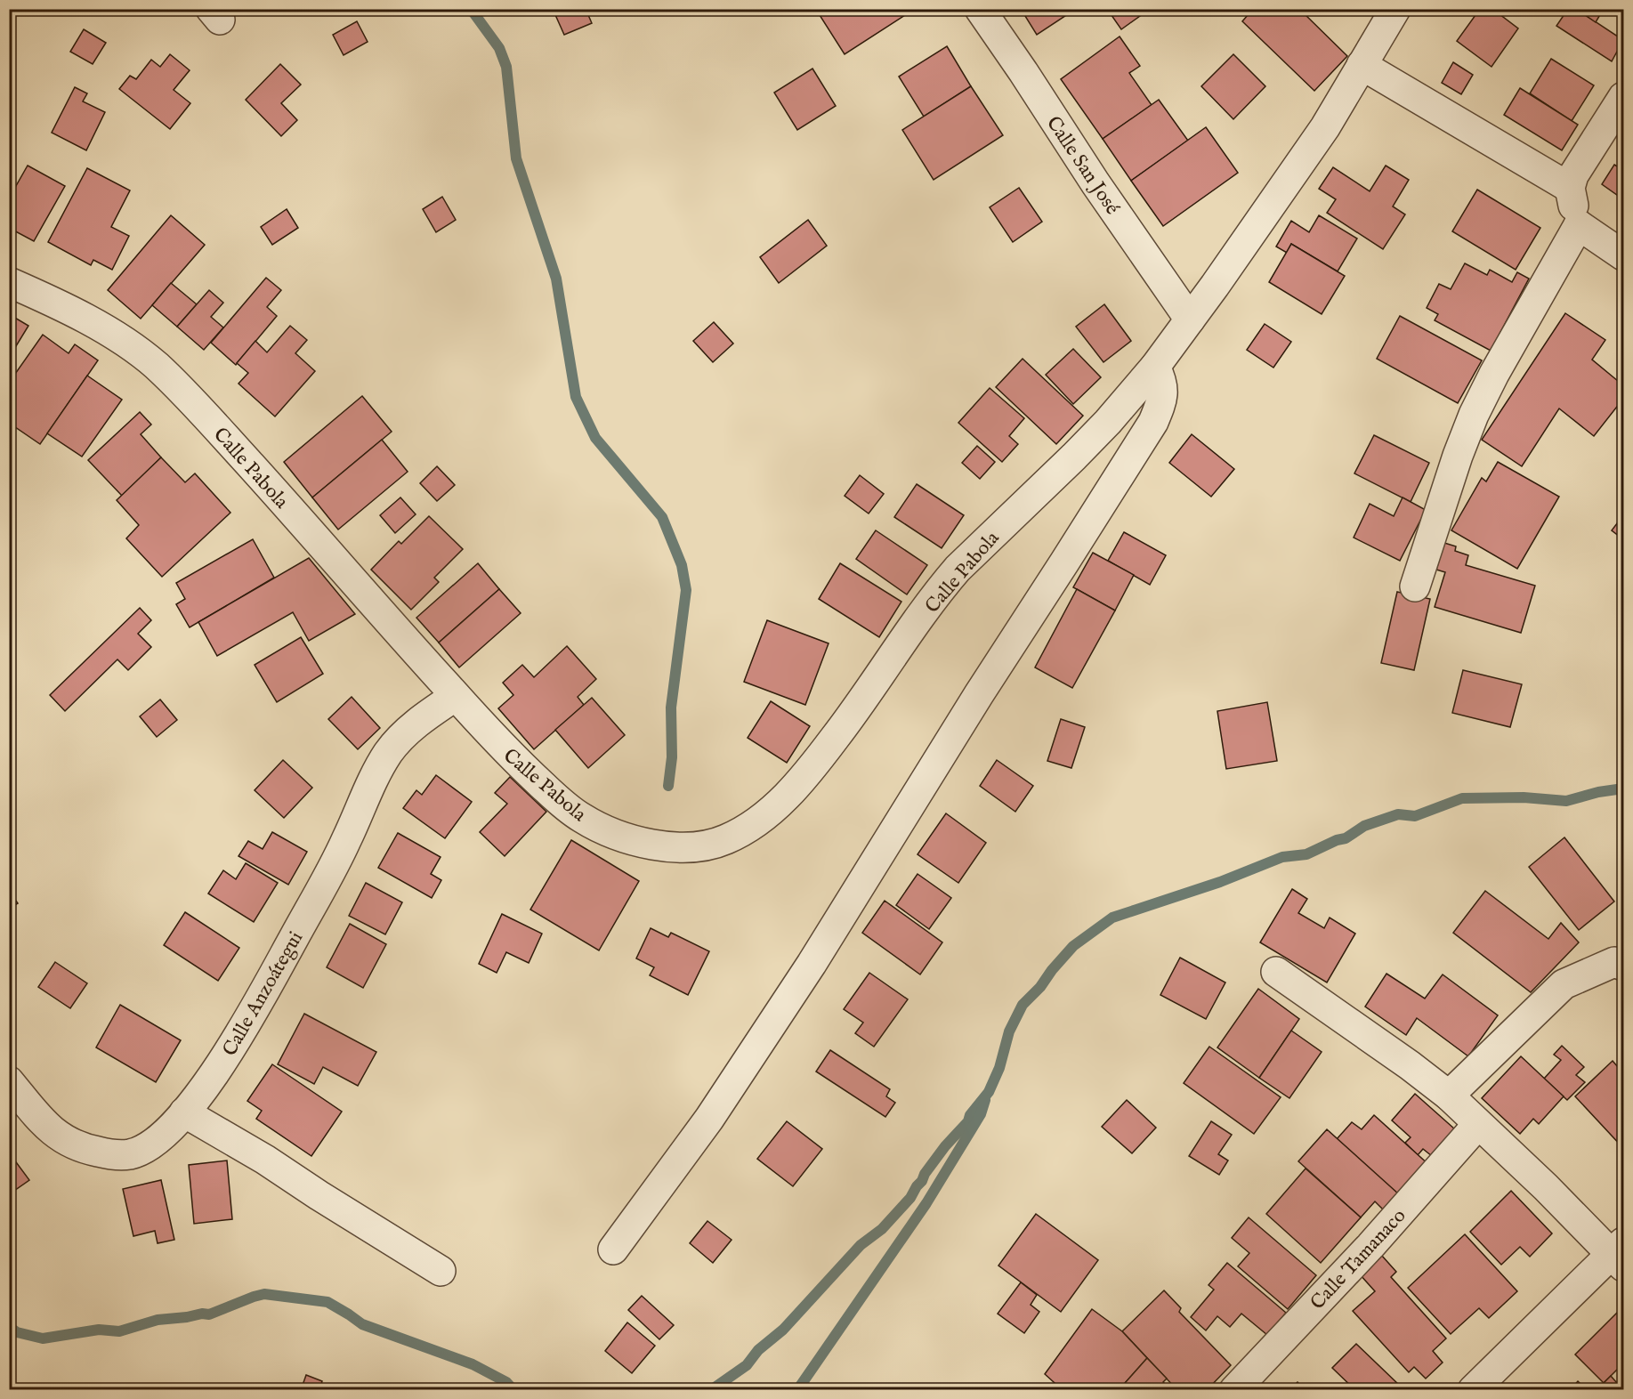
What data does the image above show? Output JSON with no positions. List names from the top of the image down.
{
  "streets": {
    "street": [
      "Calle San José",
      "Calle Pabola",
      "Calle Anzoátegui",
      "Calle Tamanaco"
    ]
  },
  "crossings": [
    ["Calle San José", "Calle Pabola"],
    ["Calle Pabola", "Calle Anzoátegui"]
  ]
}
